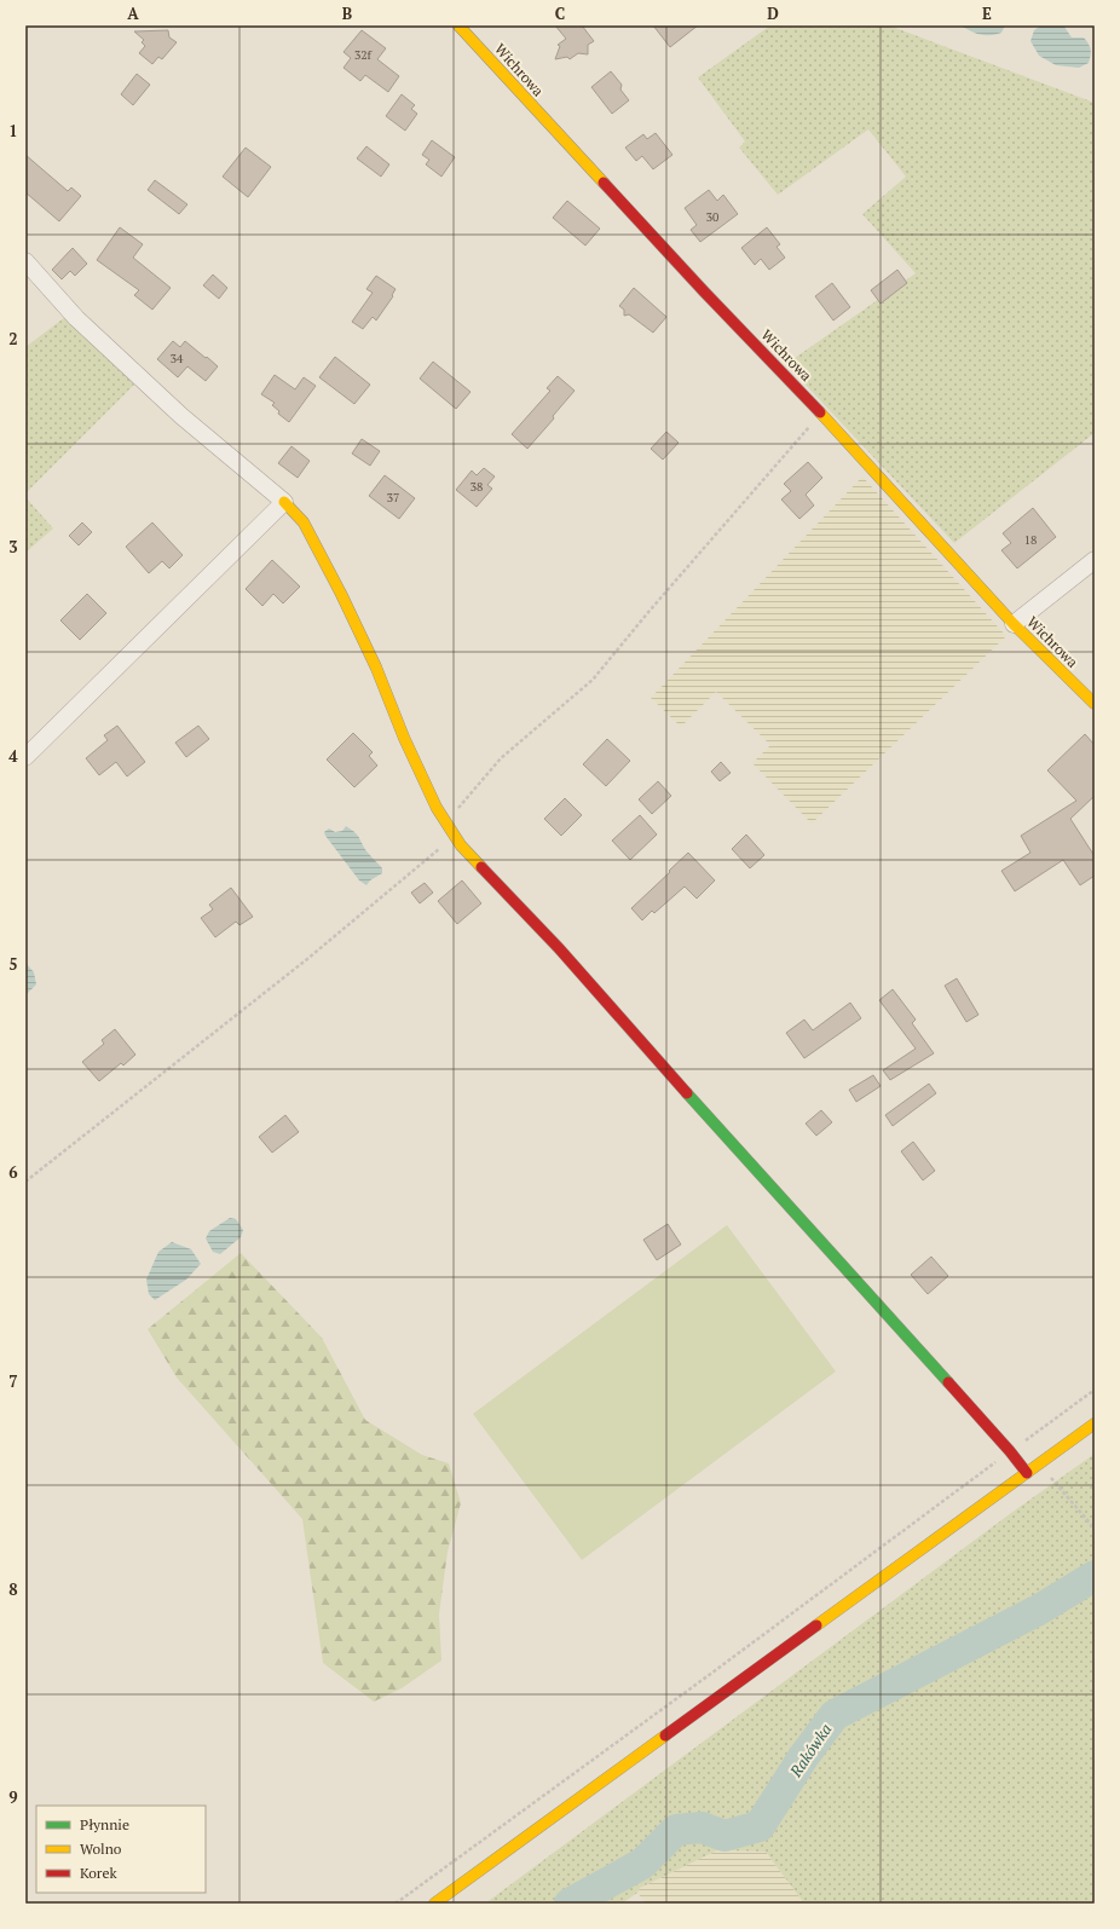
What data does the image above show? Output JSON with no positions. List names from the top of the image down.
{
  "streets": {
    "street": ["Wichrowa"]
  },
  "water": ["Rakówka"],
  "house_numbers": [
    "32f",
    "30",
    "34",
    "38",
    "37",
    "18"
  ],
  "legend": ["Płynnie", "Wolno", "Korek"],
  "grid": {
    "columns": [
      "A",
      "B",
      "C",
      "D",
      "E"
    ],
    "rows": [
      "1",
      "2",
      "3",
      "4",
      "5",
      "6",
      "7",
      "8",
      "9"
    ]
  }
}
